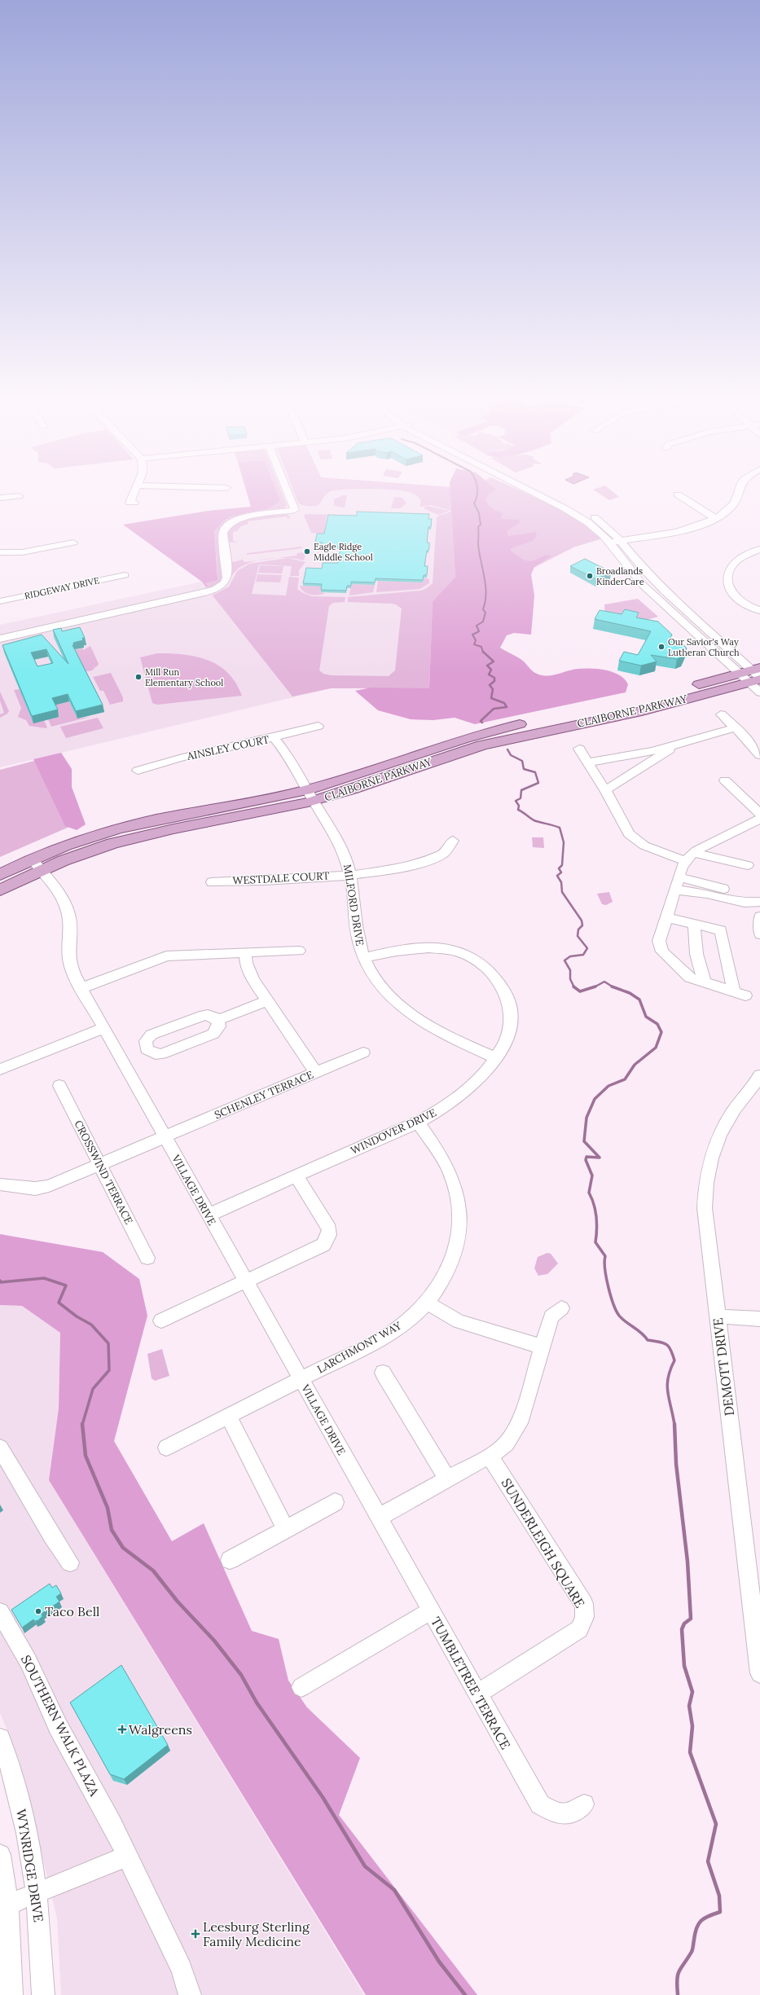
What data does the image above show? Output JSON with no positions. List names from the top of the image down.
{
  "streets": {
    "main road": ["CLAIBORNE PARKWAY"],
    "street": [
      "RIDGEWAY DRIVE",
      "AINSLEY COURT",
      "WESTDALE COURT",
      "MILFORD DRIVE",
      "SCHENLEY TERRACE",
      "WINDOVER DRIVE",
      "CROSSWIND TERRACE",
      "VILLAGE DRIVE",
      "LARCHMONT WAY",
      "DEMOTT DRIVE",
      "SUNDERLEIGH SQUARE",
      "TUMBLETREE TERRACE",
      "SOUTHERN WALK PLAZA",
      "WYNRIDGE DRIVE"
    ]
  },
  "crossings": [
    ["CLAIBORNE PARKWAY", "MILFORD DRIVE"],
    ["CLAIBORNE PARKWAY", "VILLAGE DRIVE"],
    ["AINSLEY COURT", "MILFORD DRIVE"],
    ["WESTDALE COURT", "MILFORD DRIVE"],
    ["MILFORD DRIVE", "WINDOVER DRIVE"],
    ["SCHENLEY TERRACE", "CROSSWIND TERRACE"],
    ["SCHENLEY TERRACE", "VILLAGE DRIVE"],
    ["WINDOVER DRIVE", "VILLAGE DRIVE"],
    ["WINDOVER DRIVE", "LARCHMONT WAY"],
    ["VILLAGE DRIVE", "LARCHMONT WAY"],
    ["VILLAGE DRIVE", "TUMBLETREE TERRACE"],
    ["SUNDERLEIGH SQUARE", "TUMBLETREE TERRACE"]
  ],
  "places": {
    "other": [
      "Eagle Ridge Middle School",
      "Broadlands KinderCare",
      "Our Savior's Way Lutheran Church",
      "Mill Run Elementary School",
      "Taco Bell"
    ],
    "health": ["Walgreens", "Leesburg Sterling Family Medicine"]
  }
}
